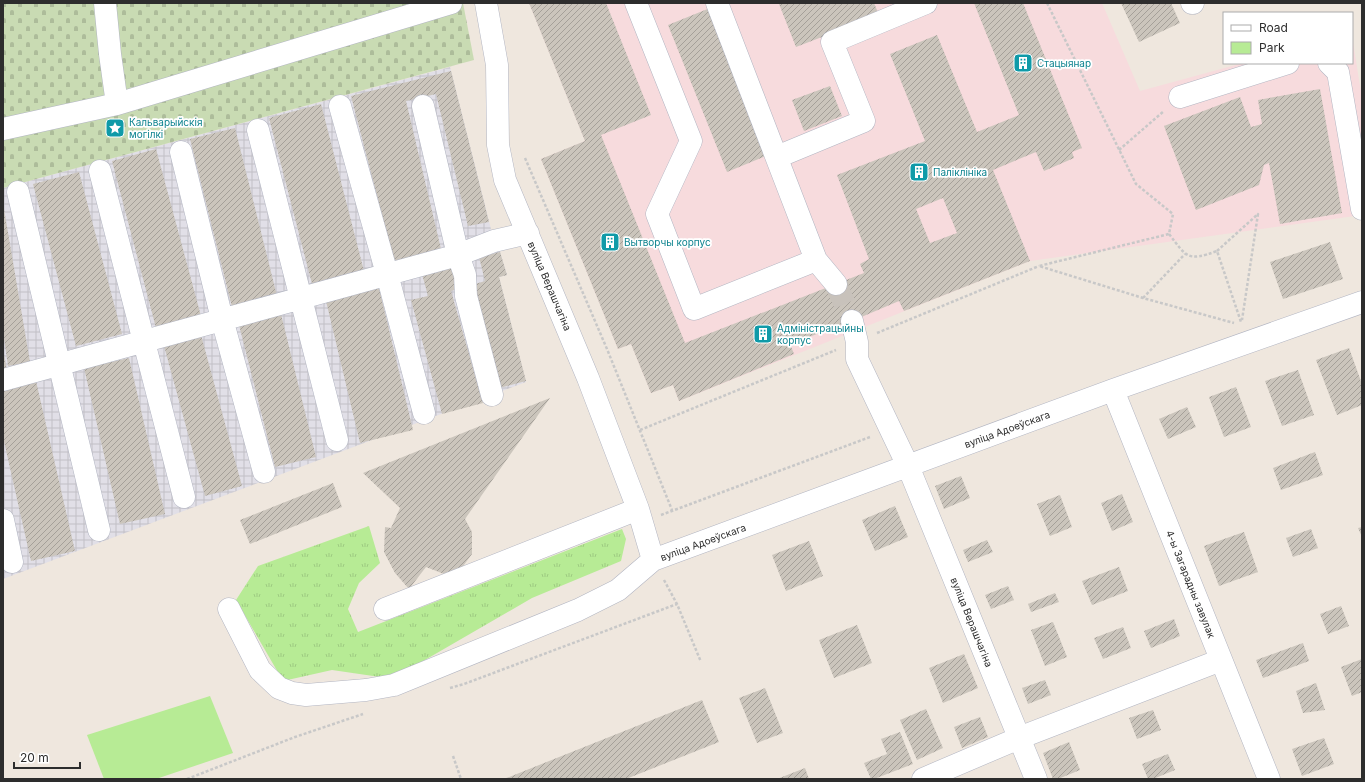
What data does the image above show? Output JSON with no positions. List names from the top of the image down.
{
  "streets": {
    "street": ["вуліца Верашчагіна", "вуліца Адоеўскага", "4-ы Загарадны завулак"]
  },
  "crossings": [
    ["вуліца Верашчагіна", "вуліца Адоеўскага"],
    ["вуліца Адоеўскага", "4-ы Загарадны завулак"]
  ],
  "places": {
    "building": [
      "Стацыянар",
      "Паліклініка",
      "Вытворчы корпус",
      "Адміністрацыйны корпус"
    ],
    "place": ["Кальварыйскія могілкі"]
  },
  "legend": ["Road", "Park"],
  "scale_bar": "20 m"
}
